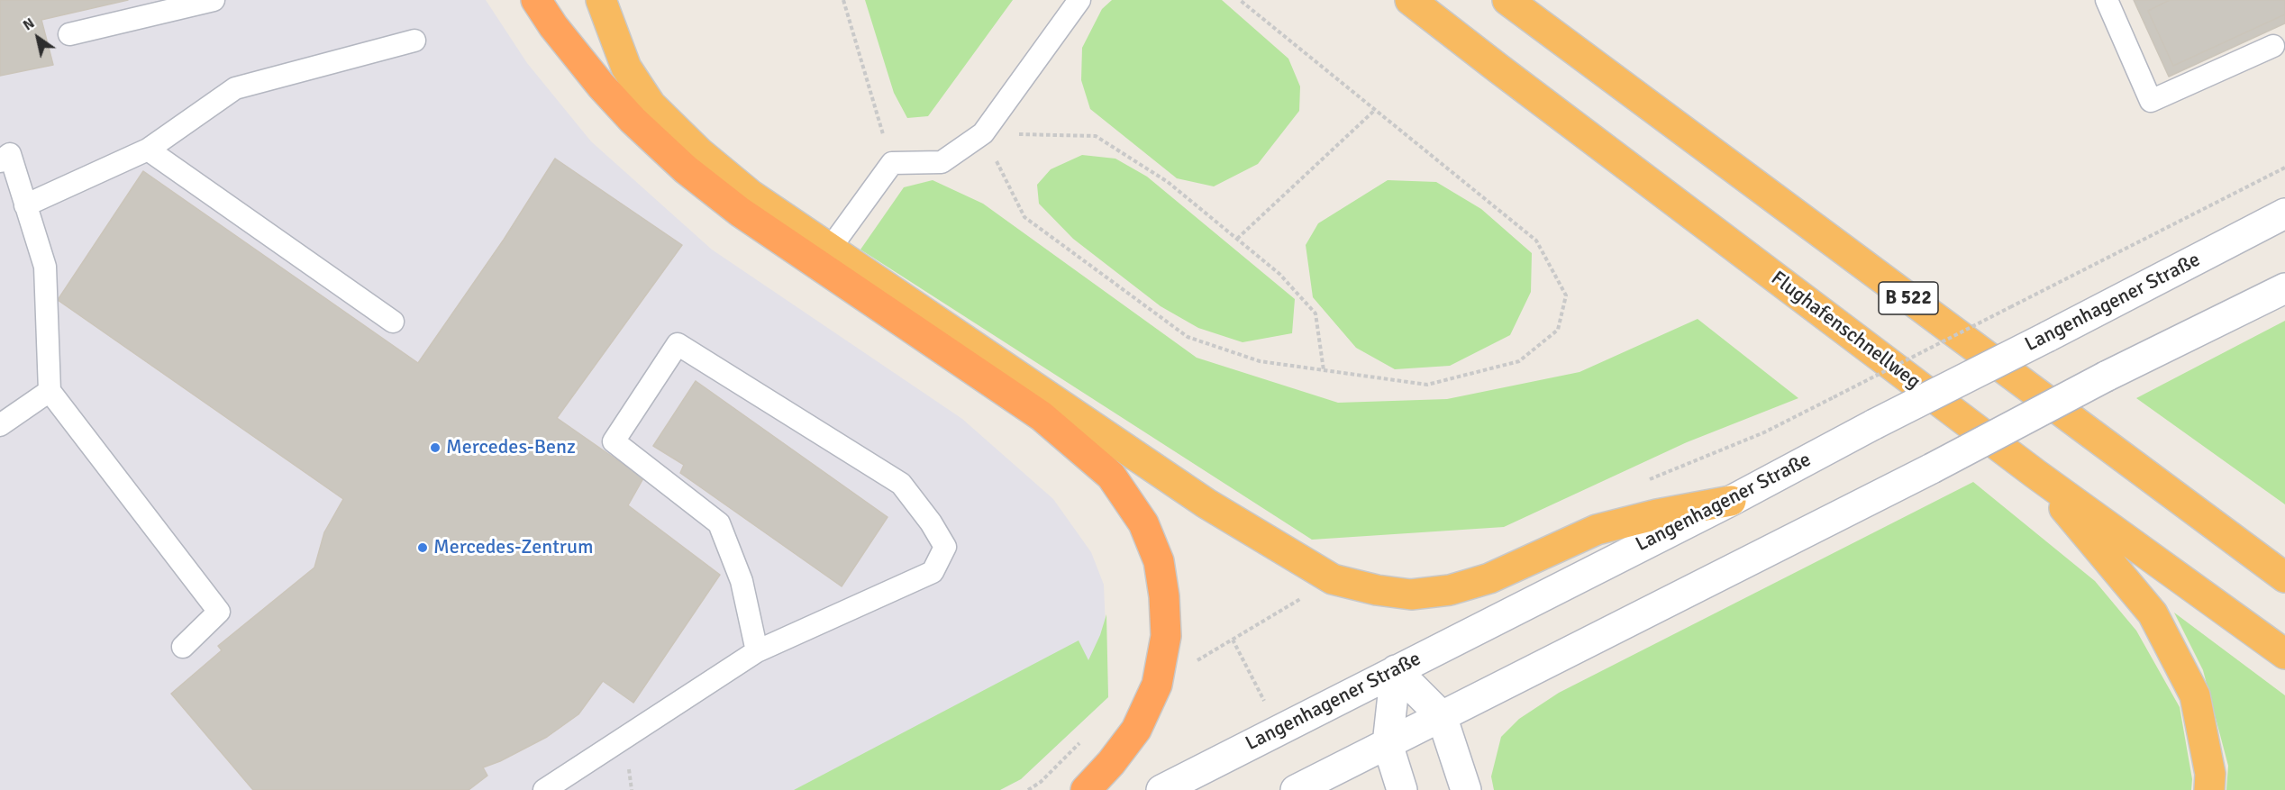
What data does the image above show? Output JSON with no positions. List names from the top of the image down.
{
  "streets": {
    "highway": ["B 522", "Flughafenschnellweg"],
    "main road": ["Langenhagener Straße"]
  },
  "places": ["Mercedes-Benz", "Mercedes-Zentrum"],
  "north": "top left"
}
